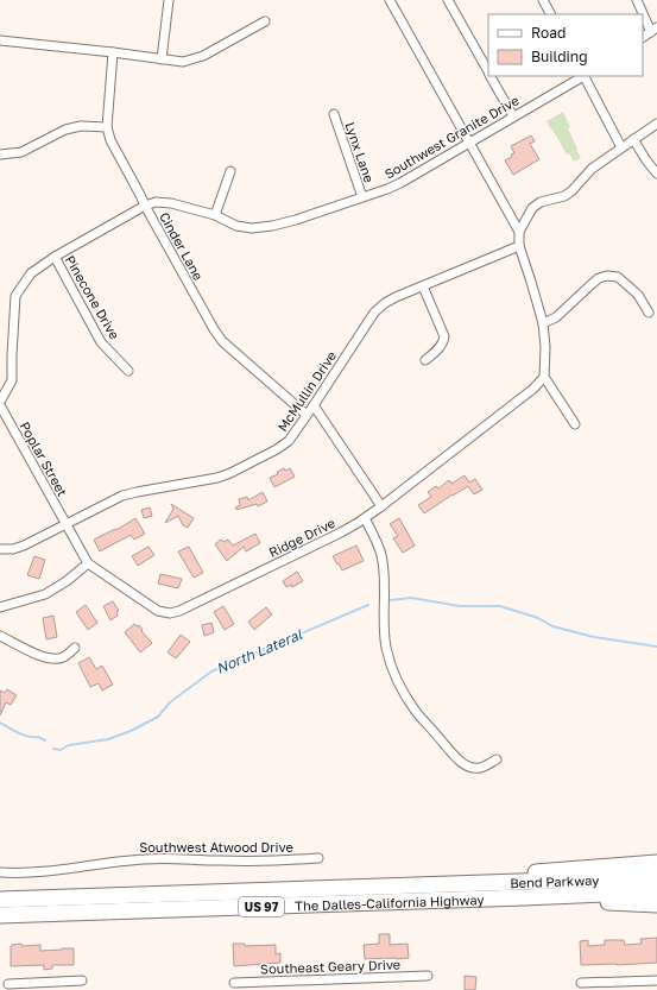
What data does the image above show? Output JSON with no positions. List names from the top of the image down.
{
  "streets": {
    "highway": ["Bend Parkway", "The Dalles-California Highway", "US 97"],
    "street": [
      "Southwest Granite Drive",
      "Lynx Lane",
      "Cinder Lane",
      "Pinecone Drive",
      "McMullin Drive",
      "Poplar Street",
      "Ridge Drive",
      "Southwest Atwood Drive",
      "Southeast Geary Drive"
    ]
  },
  "crossings": [
    ["Southwest Granite Drive", "Lynx Lane"],
    ["Southwest Granite Drive", "Cinder Lane"],
    ["Southwest Granite Drive", "Pinecone Drive"],
    ["Southwest Granite Drive", "Poplar Street"],
    ["Cinder Lane", "McMullin Drive"],
    ["McMullin Drive", "Poplar Street"],
    ["McMullin Drive", "Ridge Drive"],
    ["Poplar Street", "Ridge Drive"],
    ["Bend Parkway", "The Dalles-California Highway"]
  ],
  "water": ["North Lateral"],
  "legend": ["Road", "Building"]
}
